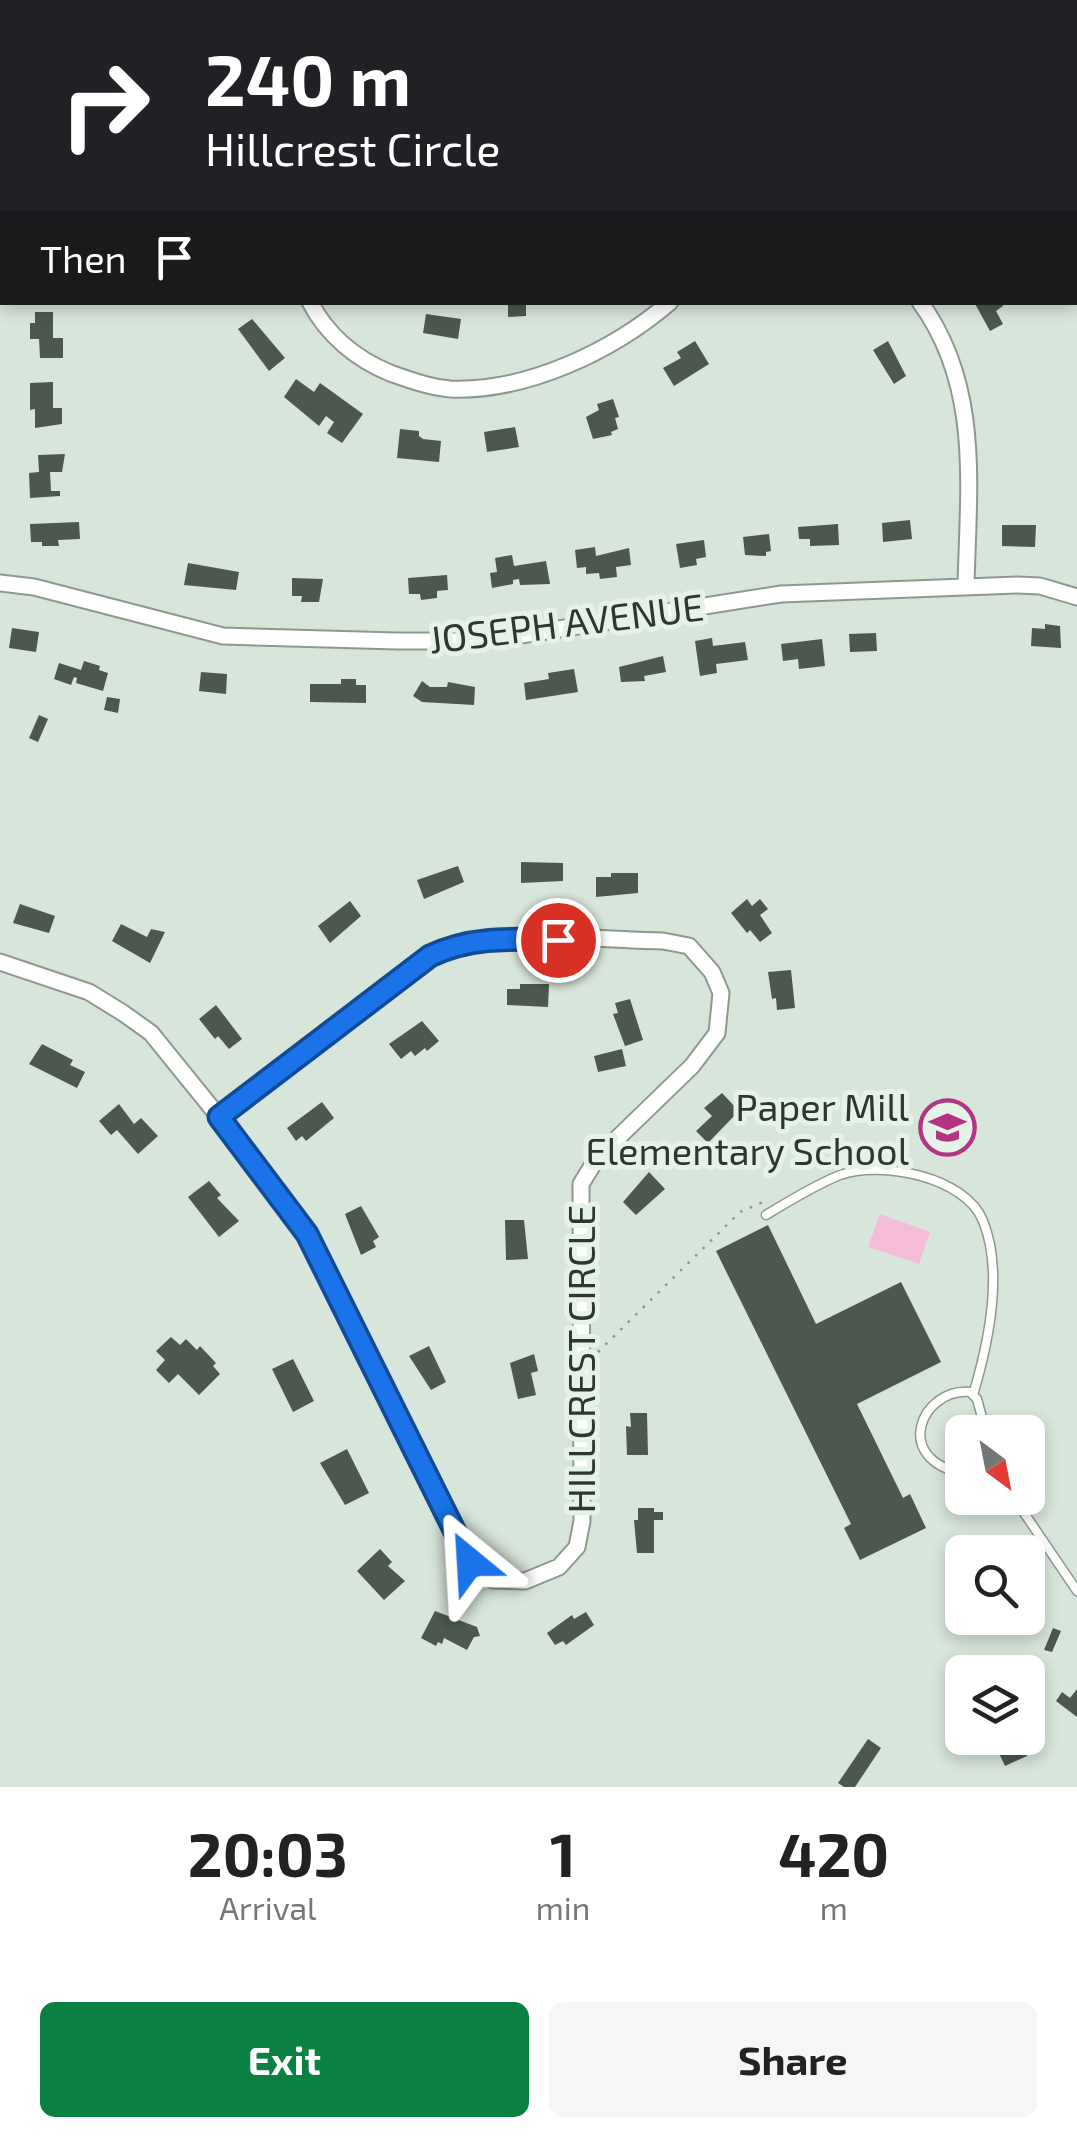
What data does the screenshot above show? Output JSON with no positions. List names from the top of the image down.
{
  "streets": {
    "street": ["JOSEPH AVENUE", "HILLCREST CIRCLE"]
  },
  "places": {
    "school or university": ["Paper Mill Elementary School"]
  },
  "north": "bottom right",
  "page": {
    "turn": ["240 m", "Hillcrest Circle"],
    "then": "Then",
    "eta": [
      "20:03",
      "Arrival",
      "1",
      "min",
      "420",
      "m"
    ],
    "buttons": ["Exit", "Share"]
  }
}
